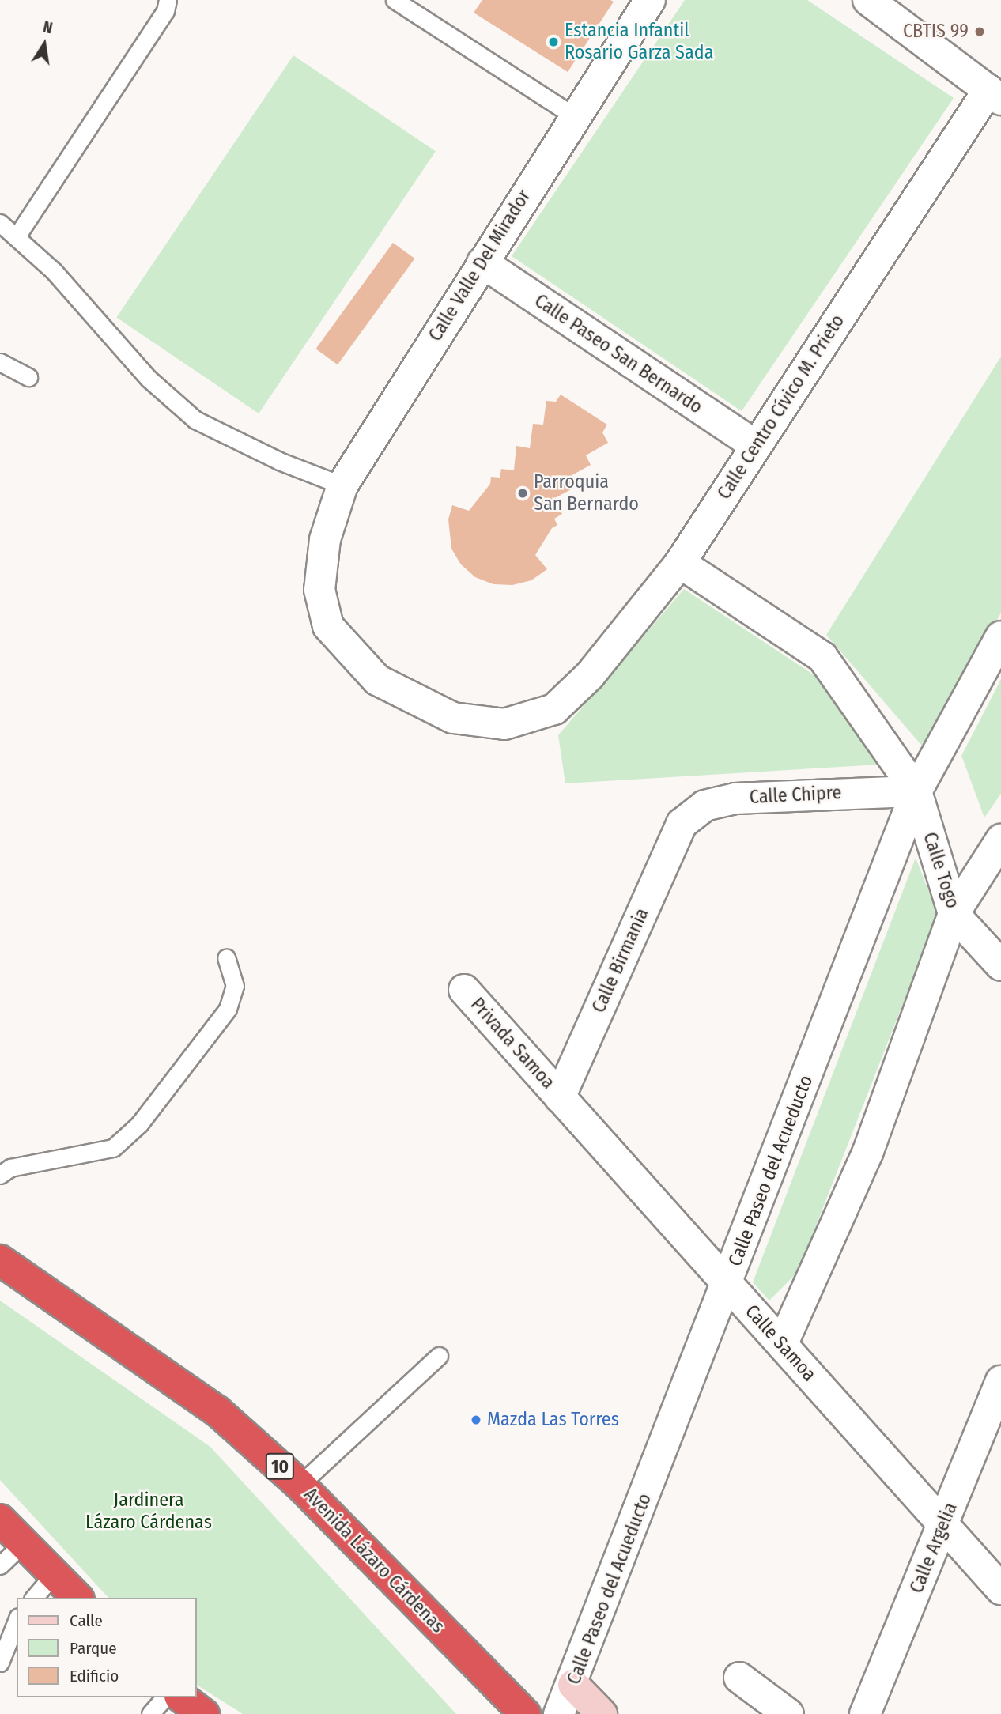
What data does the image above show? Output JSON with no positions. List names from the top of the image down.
{
  "streets": {
    "highway": ["10", "Avenida Lázaro Cárdenas"],
    "street": [
      "Calle Valle Del Mirador",
      "Calle Paseo San Bernardo",
      "Calle Centro Cívico M. Prieto",
      "Calle Chipre",
      "Calle Togo",
      "Calle Birmania",
      "Privada Samoa",
      "Calle Paseo del Acueducto",
      "Calle Samoa",
      "Calle Argelia"
    ]
  },
  "crossings": [
    ["Calle Valle Del Mirador", "Calle Paseo San Bernardo"],
    ["Calle Valle Del Mirador", "Calle Centro Cívico M. Prieto"],
    ["Calle Paseo San Bernardo", "Calle Centro Cívico M. Prieto"],
    ["Calle Centro Cívico M. Prieto", "Calle Togo"],
    ["Calle Chipre", "Calle Togo"],
    ["Calle Chipre", "Calle Birmania"],
    ["Calle Chipre", "Calle Paseo del Acueducto"],
    ["Calle Togo", "Calle Paseo del Acueducto"],
    ["Calle Birmania", "Privada Samoa"],
    ["Calle Birmania", "Calle Samoa"],
    ["Privada Samoa", "Calle Samoa"],
    ["Calle Paseo del Acueducto", "Calle Samoa"],
    ["Calle Samoa", "Calle Argelia"]
  ],
  "parks": ["Jardinera Lázaro Cárdenas"],
  "places": [
    "CBTIS 99",
    "Estancia Infantil Rosario Garza Sada",
    "Parroquia San Bernardo",
    "Mazda Las Torres"
  ],
  "legend": ["Calle", "Parque", "Edificio"],
  "north": "top"
}
